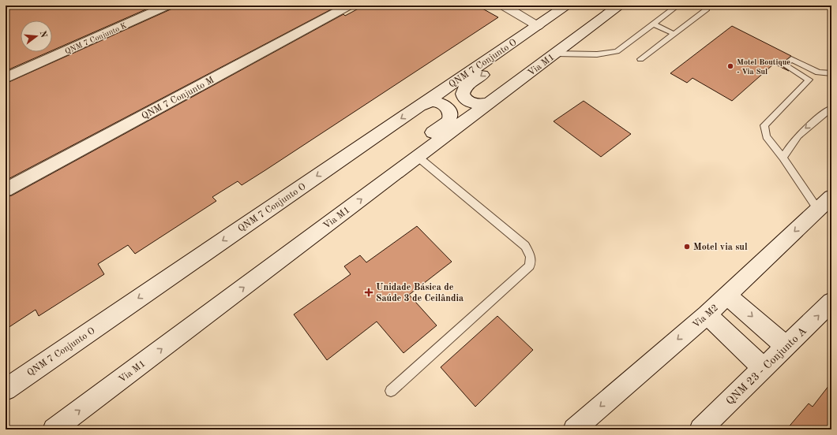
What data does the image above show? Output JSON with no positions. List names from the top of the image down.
{
  "streets": {
    "main road": [
      "QNM 7 Conjunto O",
      "Via M1",
      "Via M2",
      "QNM 23 - Conjunto A"
    ],
    "street": ["QNM 7 Conjunto K", "QNM 7 Conjunto M"]
  },
  "one_way": ["QNM 7 Conjunto O", "Via M1", "Via M2"],
  "places": {
    "other": ["Motel Boutique - Via Sul", "Motel via sul"],
    "health": ["Unidade Básica de Saúde 3 de Ceilândia"]
  },
  "north": "right"
}
